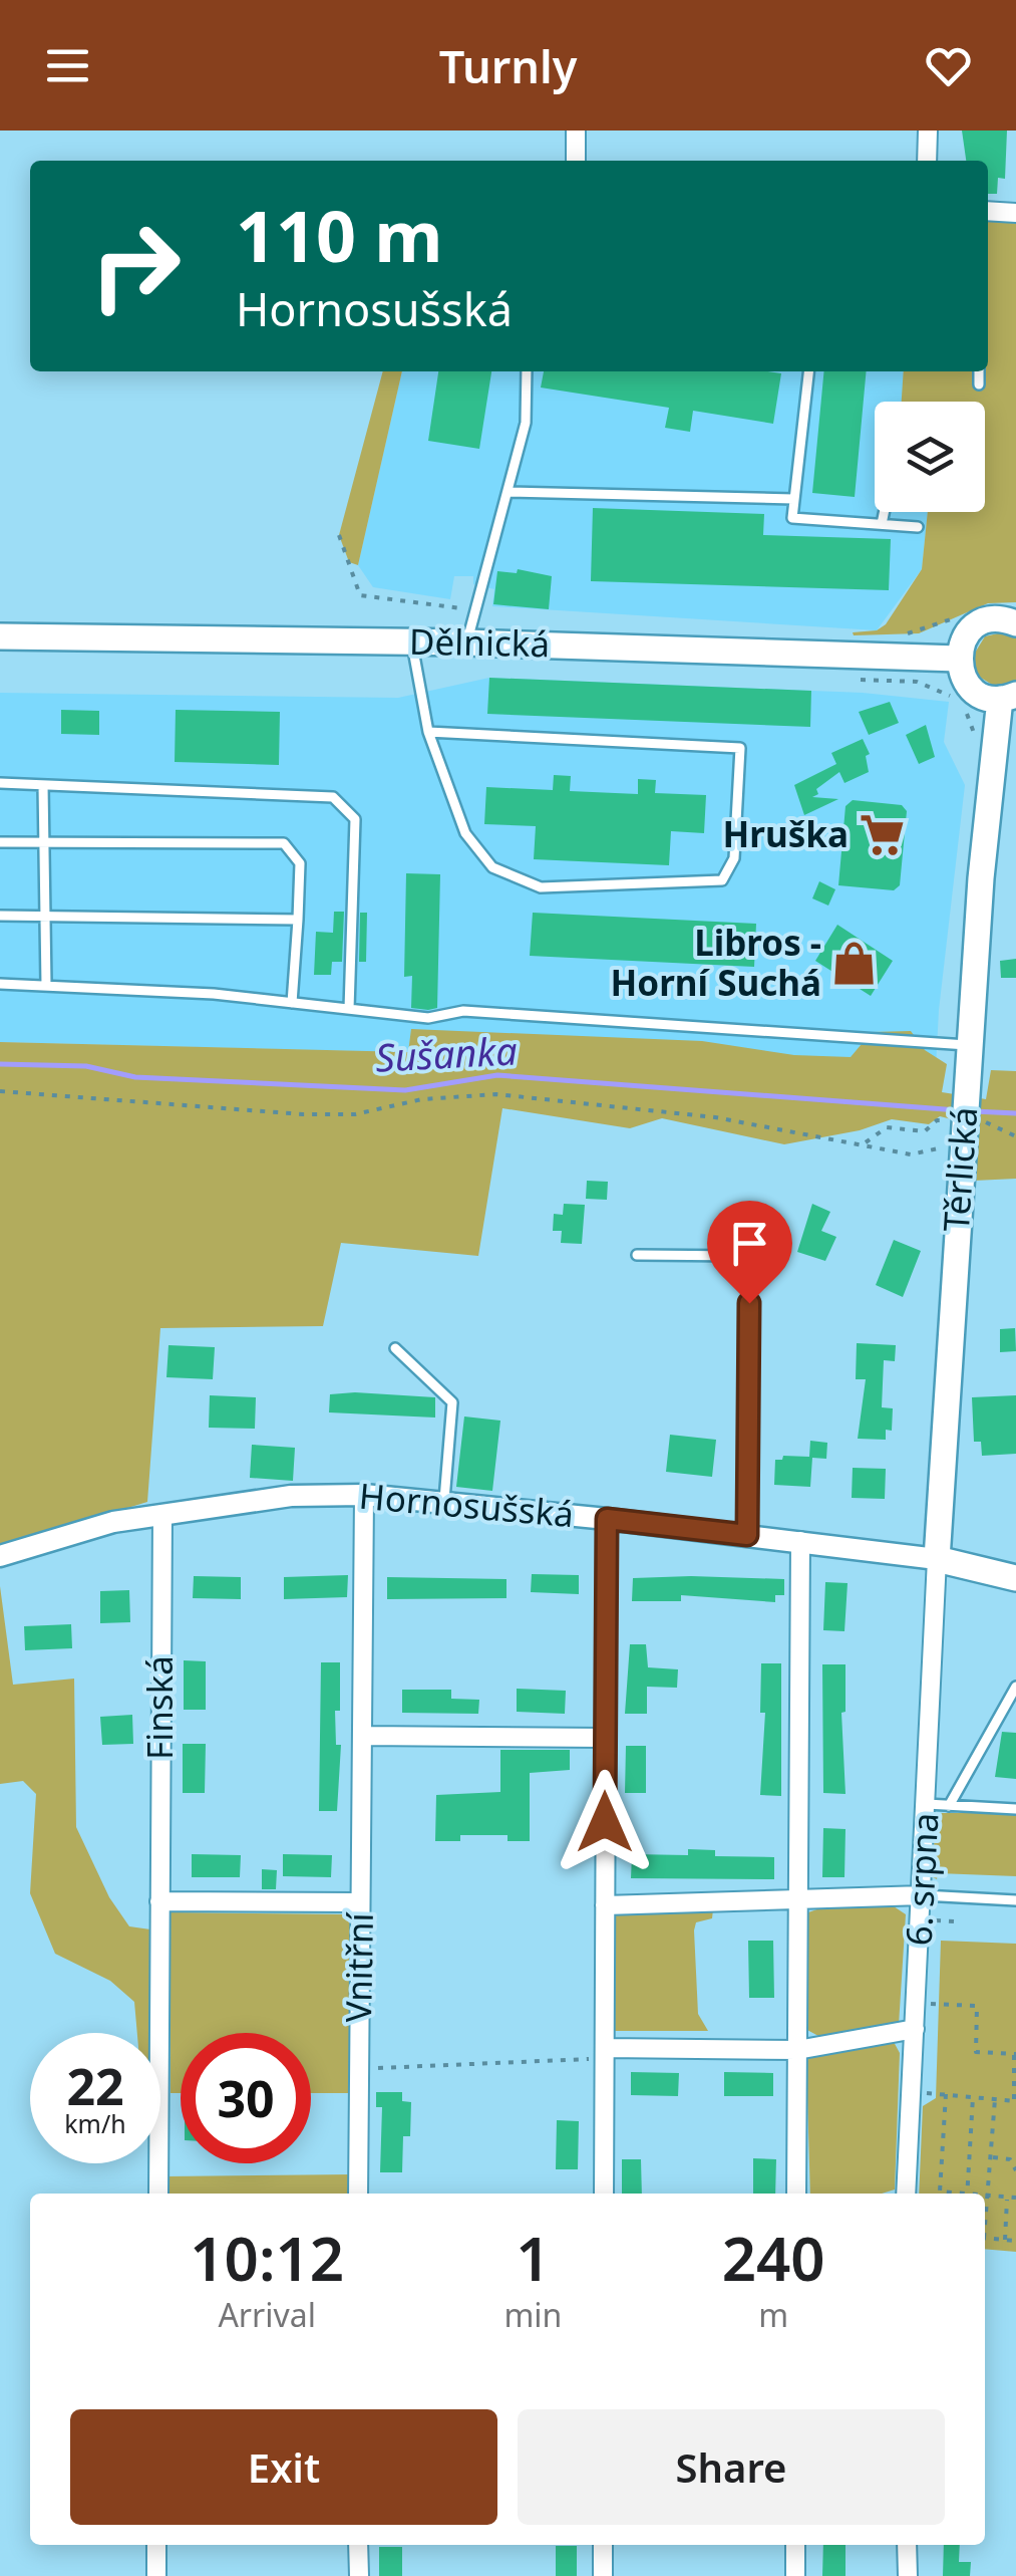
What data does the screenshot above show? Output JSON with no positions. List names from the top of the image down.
{
  "streets": {
    "main road": ["Dělnická", "Těrlická"],
    "street": [
      "Hornosušská",
      "Finská",
      "6. srpna",
      "Vnitřní"
    ]
  },
  "crossings": [
    ["Těrlická", "Hornosušská"],
    ["Těrlická", "6. srpna"],
    ["Hornosušská", "Finská"],
    ["Hornosušská", "6. srpna"],
    ["Hornosušská", "Vnitřní"]
  ],
  "water": ["Sušanka"],
  "places": {
    "supermarket": ["Hruška"],
    "shop": ["Libros - Horní Suchá"]
  },
  "page": {
    "header": "Turnly",
    "turn": ["110 m", "Hornosušská"],
    "speed": "22 km/h",
    "limit": "30",
    "eta": [
      "10:12",
      "Arrival",
      "1",
      "min",
      "240",
      "m"
    ],
    "buttons": ["Exit", "Share"]
  }
}
